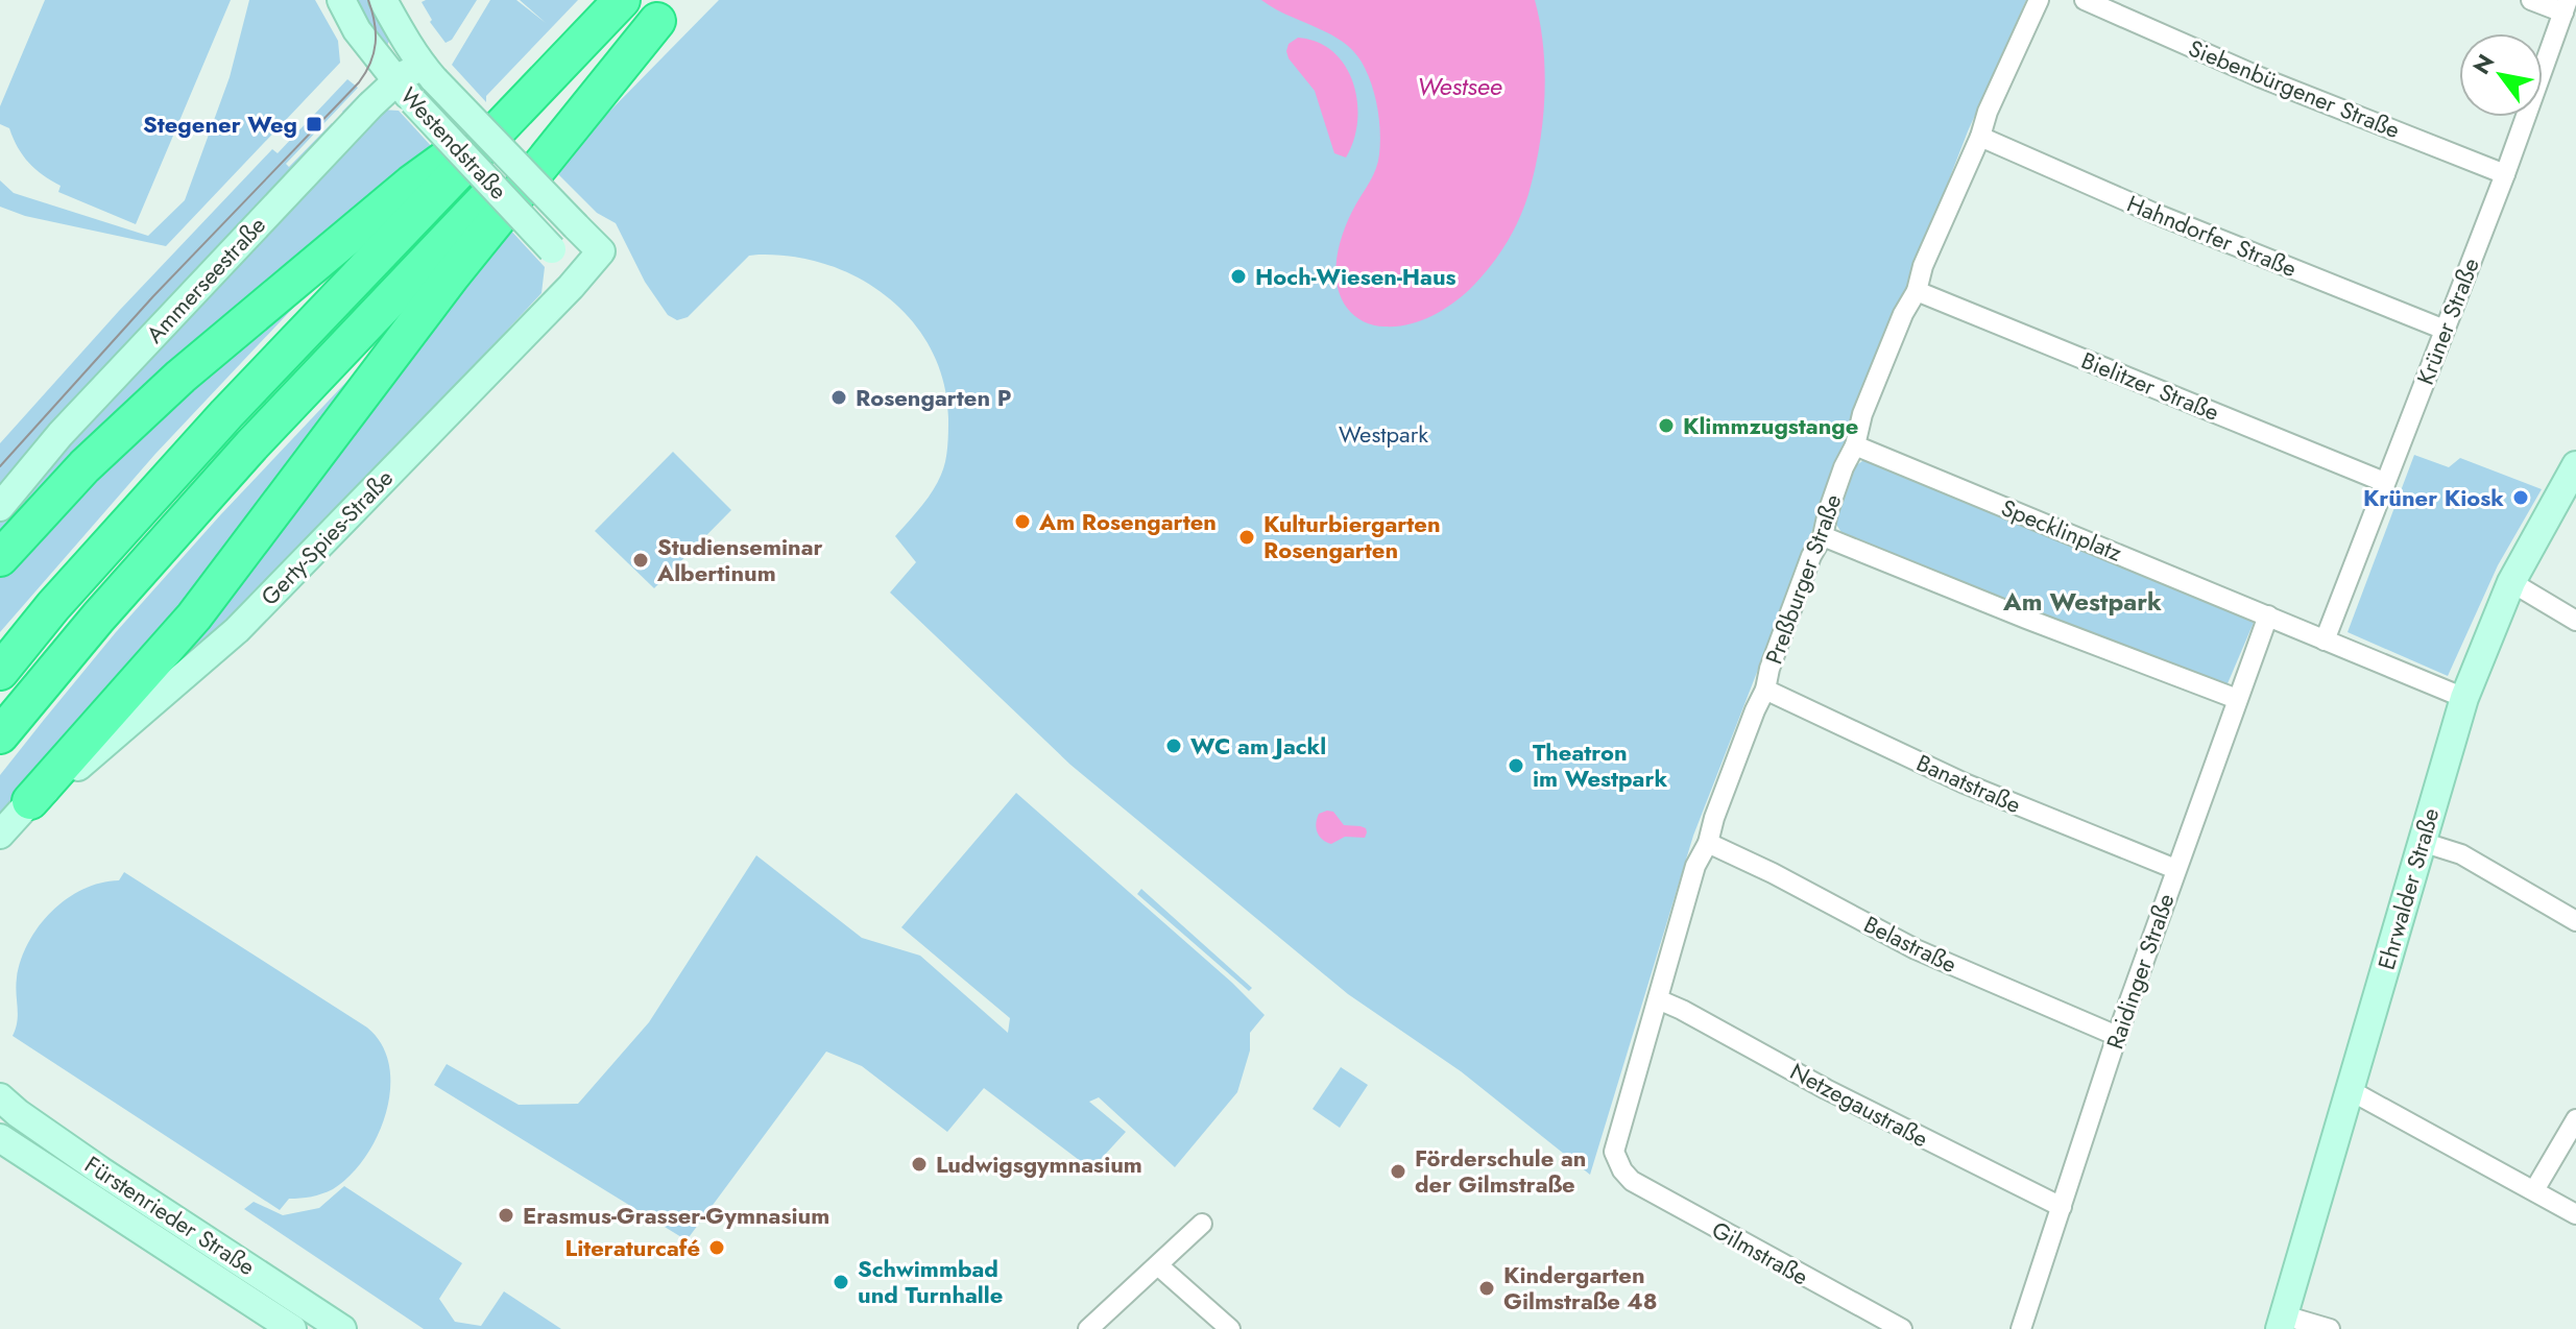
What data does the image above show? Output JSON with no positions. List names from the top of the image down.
{
  "streets": {
    "main road": [
      "Westendstraße",
      "Ammerseestraße",
      "Gerty-Spies-Straße",
      "Ehrwalder Straße",
      "Fürstenrieder Straße"
    ],
    "street": [
      "Siebenbürgener Straße",
      "Hahndorfer Straße",
      "Krüner Straße",
      "Bielitzer Straße",
      "Specklinplatz",
      "Preßburger Straße",
      "Banatstraße",
      "Belastraße",
      "Raidinger Straße",
      "Netzegaustraße",
      "Gilmstraße"
    ]
  },
  "crossings": [
    ["Siebenbürgener Straße", "Krüner Straße"],
    ["Westendstraße", "Ammerseestraße"],
    ["Westendstraße", "Gerty-Spies-Straße"],
    ["Hahndorfer Straße", "Krüner Straße"],
    ["Hahndorfer Straße", "Preßburger Straße"],
    ["Krüner Straße", "Bielitzer Straße"],
    ["Krüner Straße", "Specklinplatz"],
    ["Bielitzer Straße", "Preßburger Straße"],
    ["Specklinplatz", "Preßburger Straße"],
    ["Specklinplatz", "Ehrwalder Straße"],
    ["Specklinplatz", "Raidinger Straße"],
    ["Preßburger Straße", "Banatstraße"],
    ["Preßburger Straße", "Belastraße"],
    ["Preßburger Straße", "Netzegaustraße"],
    ["Preßburger Straße", "Gilmstraße"],
    ["Banatstraße", "Raidinger Straße"],
    ["Belastraße", "Raidinger Straße"],
    ["Raidinger Straße", "Netzegaustraße"]
  ],
  "districts": ["Am Westpark"],
  "water": ["Westsee"],
  "parks": ["Westpark"],
  "places": {
    "transit": ["Stegener Weg"],
    "other": [
      "Hoch-Wiesen-Haus",
      "Rosengarten P",
      "Klimmzugstange",
      "Krüner Kiosk",
      "Am Rosengarten",
      "Kulturbiergarten Rosengarten",
      "Studienseminar Albertinum",
      "WC am Jackl",
      "Theatron im Westpark",
      "Ludwigsgymnasium",
      "Förderschule an der Gilmstraße",
      "Erasmus-Grasser-Gymnasium",
      "Literaturcafé",
      "Schwimmbad und Turnhalle",
      "Kindergarten Gilmstraße 48"
    ]
  },
  "north": "top left"
}
